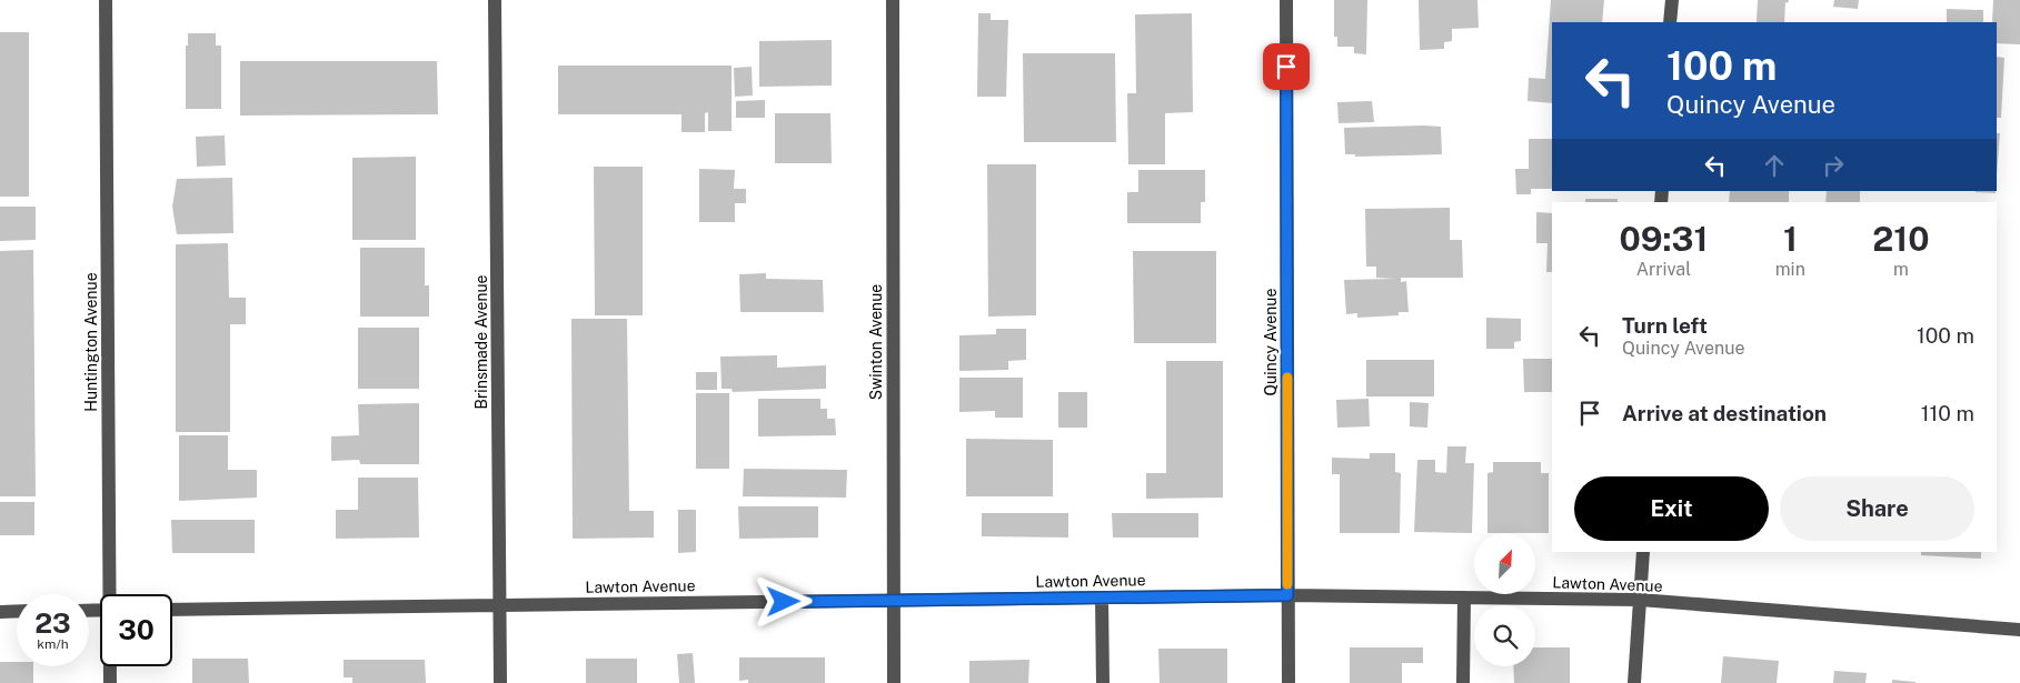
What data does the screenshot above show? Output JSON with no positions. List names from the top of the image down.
{
  "streets": {
    "street": [
      "Huntington Avenue",
      "Brinsmade Avenue",
      "Swinton Avenue",
      "Quincy Avenue",
      "Lawton Avenue"
    ]
  },
  "crossings": [
    ["Brinsmade Avenue", "Lawton Avenue"],
    ["Swinton Avenue", "Lawton Avenue"],
    ["Quincy Avenue", "Lawton Avenue"]
  ],
  "north": "top right",
  "page": {
    "turn": ["100 m", "Quincy Avenue"],
    "eta": [
      "09:31",
      "Arrival",
      "1",
      "min",
      "210",
      "m"
    ],
    "list": [
      {
        "name": "Turn left",
        "note": "Quincy Avenue",
        "value": "100 m"
      },
      {
        "name": "Arrive at destination",
        "value": "110 m"
      }
    ],
    "buttons": ["Exit", "Share"],
    "speed": "23 km/h",
    "limit": "30"
  }
}
